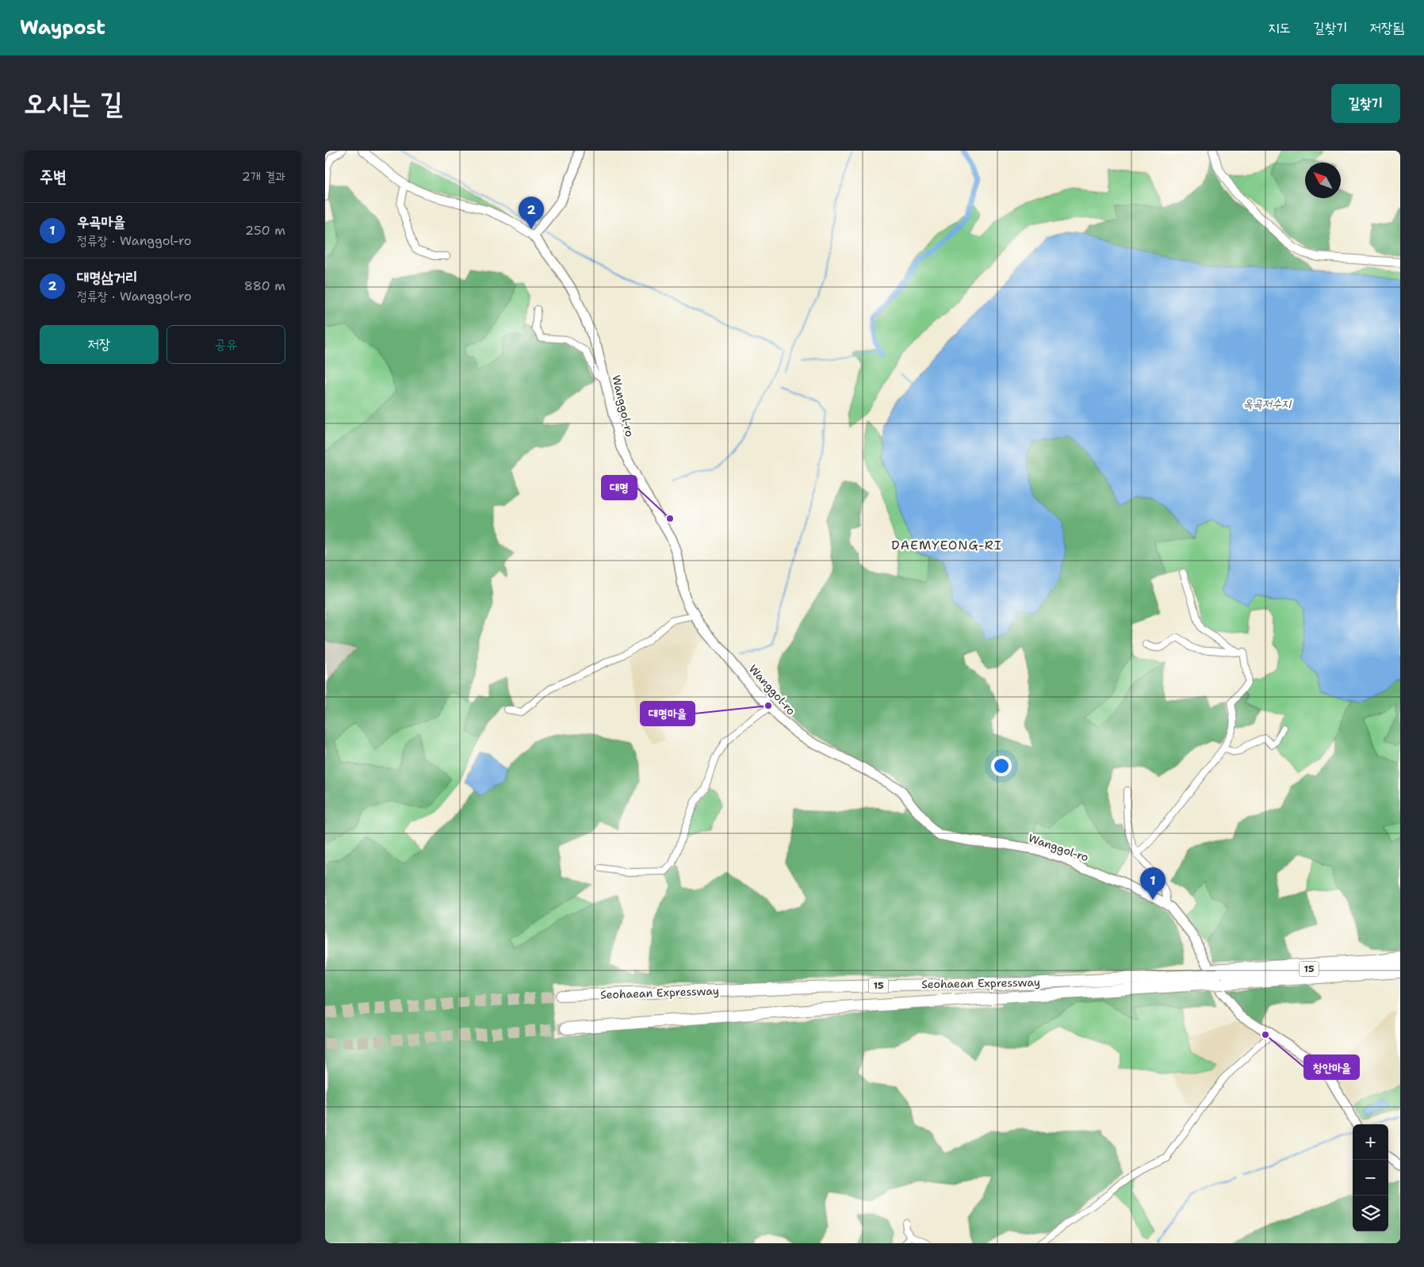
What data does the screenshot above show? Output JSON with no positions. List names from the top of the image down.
{
  "streets": {
    "highway": ["15", "Seohaean Expressway"],
    "main road": ["Wanggol-ro"]
  },
  "districts": ["DAEMYEONG-RI"],
  "water": ["옥곡저수지"],
  "places": ["대명", "대명마을", "창안마을"],
  "north": "top left",
  "page": {
    "header": "Waypost",
    "nav": ["지도", "길찾기", "저장됨"],
    "title": "오시는 길",
    "buttons": [
      "길찾기",
      ["저장", "공유"]
    ],
    "heading": ["주변", "2개 결과"],
    "pins": ["2", "1"],
    "list": [
      {
        "mark": "1",
        "name": "우곡마을",
        "note": "정류장 · Wanggol-ro",
        "value": "250 m"
      },
      {
        "mark": "2",
        "name": "대명삼거리",
        "note": "정류장 · Wanggol-ro",
        "value": "880 m"
      }
    ],
    "map_buttons": ["+", "−"]
  }
}
